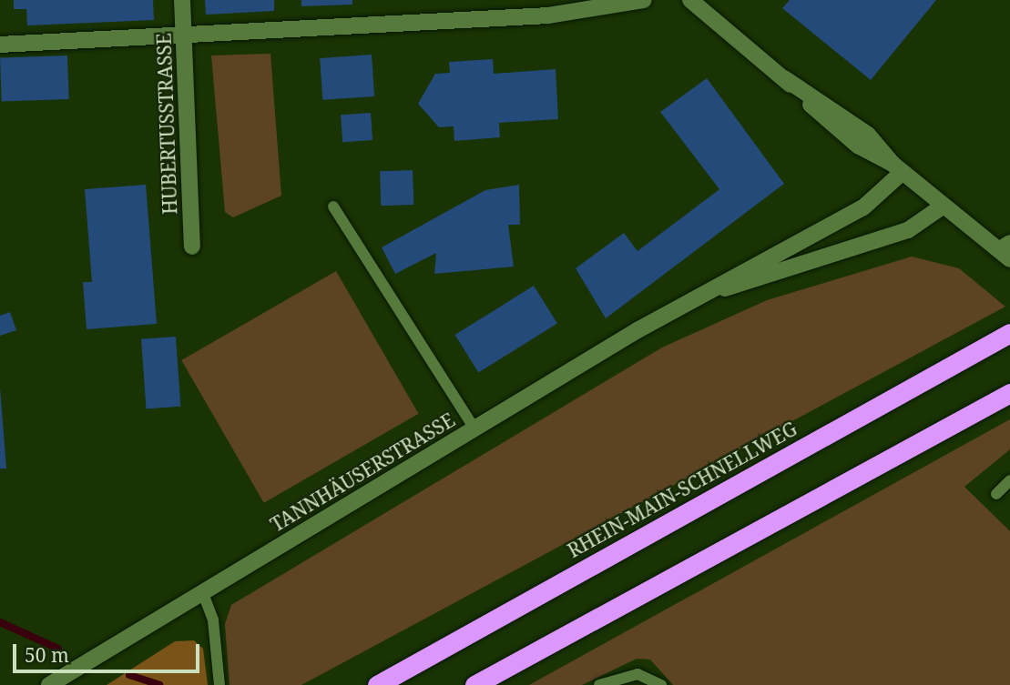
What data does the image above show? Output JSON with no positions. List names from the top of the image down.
{
  "streets": {
    "highway": ["RHEIN-MAIN-SCHNELLWEG"],
    "street": ["HUBERTUSSTRASSE", "TANNHÄUSERSTRASSE"]
  },
  "scale_bar": "50 m"
}
